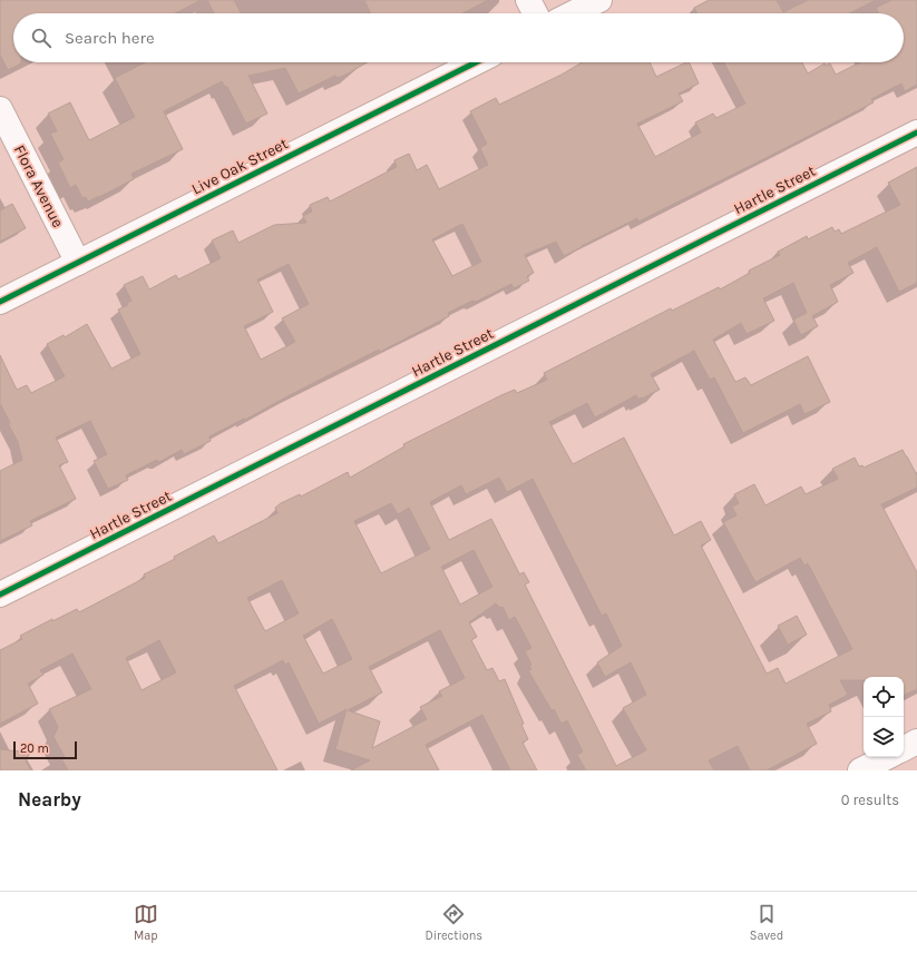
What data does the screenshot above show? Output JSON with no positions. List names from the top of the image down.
{
  "streets": {
    "street": ["Live Oak Street", "Flora Avenue", "Hartle Street"]
  },
  "crossings": [
    ["Live Oak Street", "Flora Avenue"]
  ],
  "scale_bar": "20 m",
  "page": {
    "search": "Search here",
    "scale": "20 m",
    "heading": ["Nearby", "0 results"],
    "nav": ["Map", "Directions", "Saved"]
  }
}
